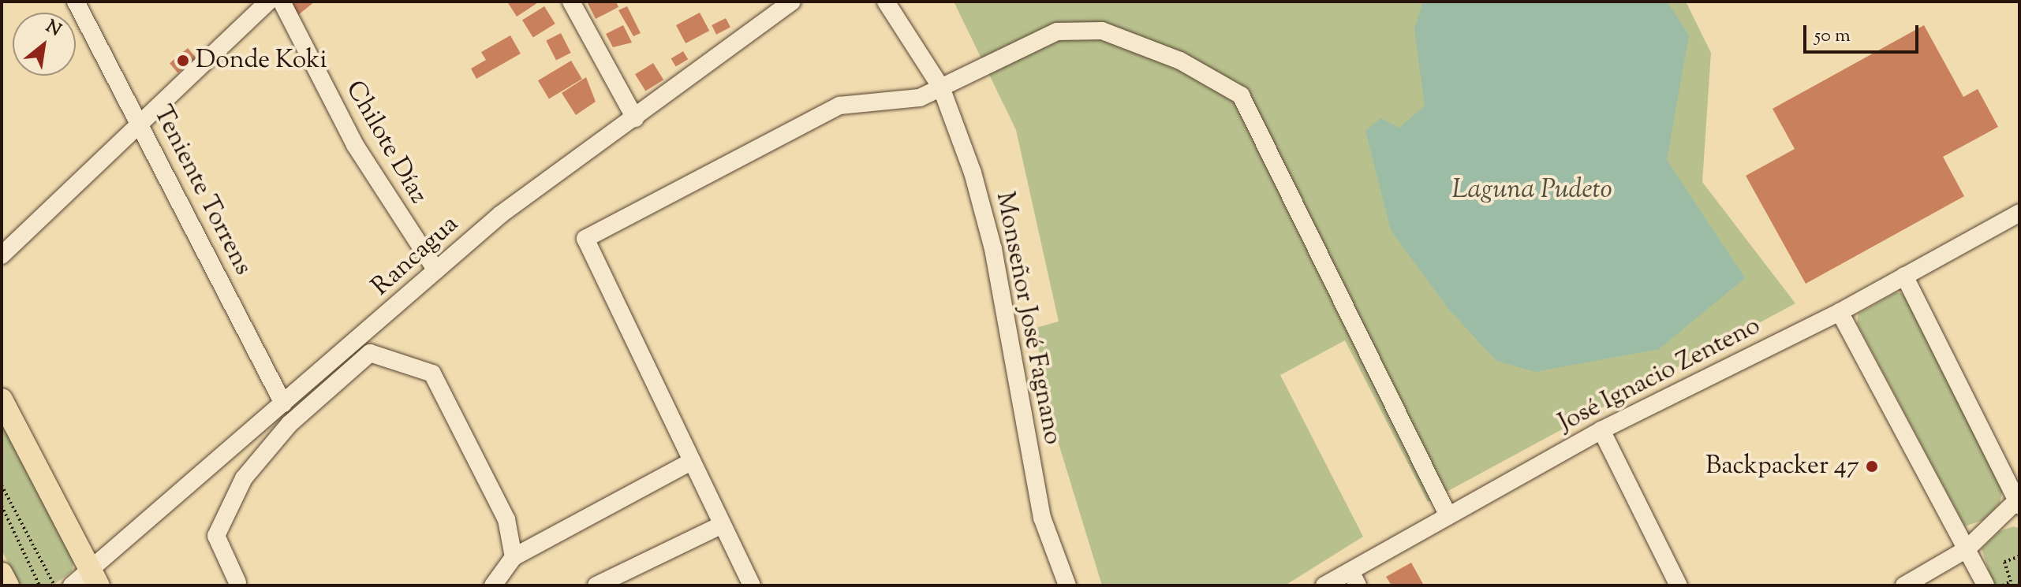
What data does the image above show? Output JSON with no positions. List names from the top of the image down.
{
  "streets": {
    "street": [
      "Chilote Díaz",
      "Teniente Torrens",
      "Rancagua",
      "Monseñor José Fagnano",
      "José Ignacio Zenteno"
    ]
  },
  "crossings": [
    ["Chilote Díaz", "Rancagua"],
    ["Teniente Torrens", "Rancagua"]
  ],
  "water": ["Laguna Pudeto"],
  "places": ["Donde Koki", "Backpacker 47"],
  "scale_bar": "50 m",
  "north": "top right"
}
